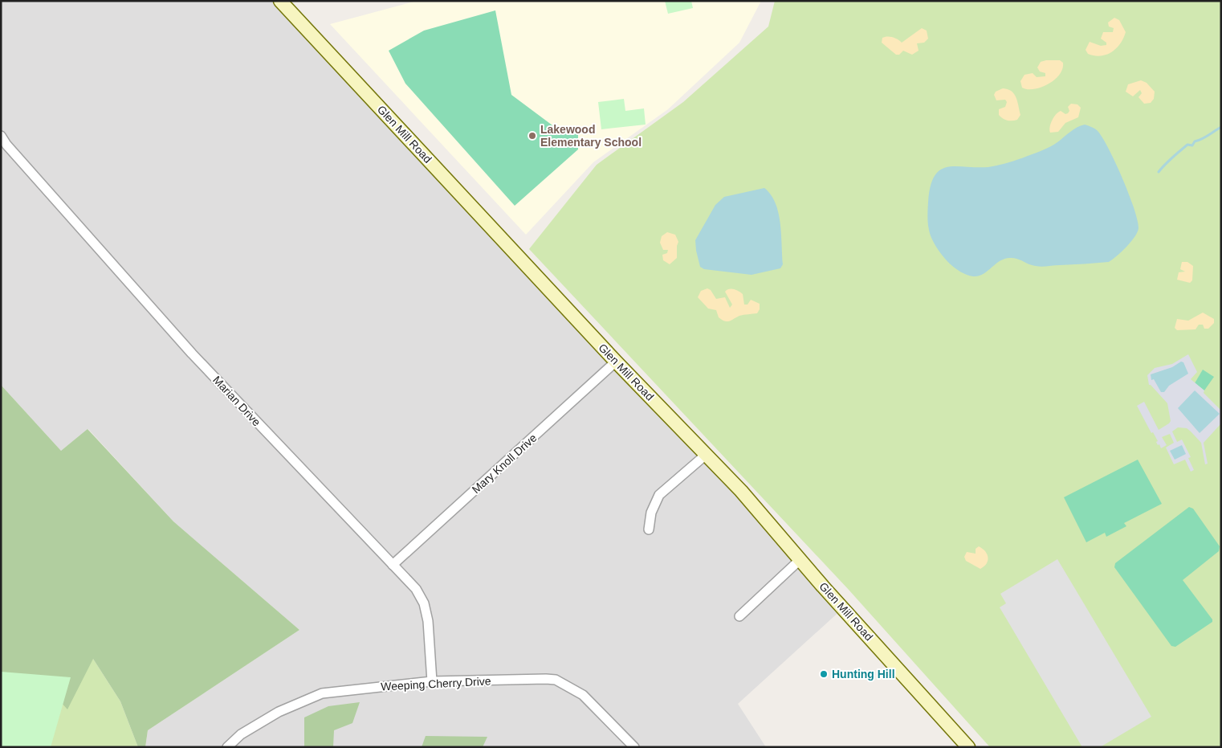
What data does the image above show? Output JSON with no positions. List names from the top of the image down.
{
  "streets": {
    "main road": ["Glen Mill Road"],
    "street": ["Marian Drive", "Mary Knoll Drive", "Weeping Cherry Drive"]
  },
  "crossings": [
    ["Glen Mill Road", "Mary Knoll Drive"],
    ["Marian Drive", "Mary Knoll Drive"],
    ["Marian Drive", "Weeping Cherry Drive"]
  ],
  "places": ["Lakewood Elementary School", "Hunting Hill"]
}
